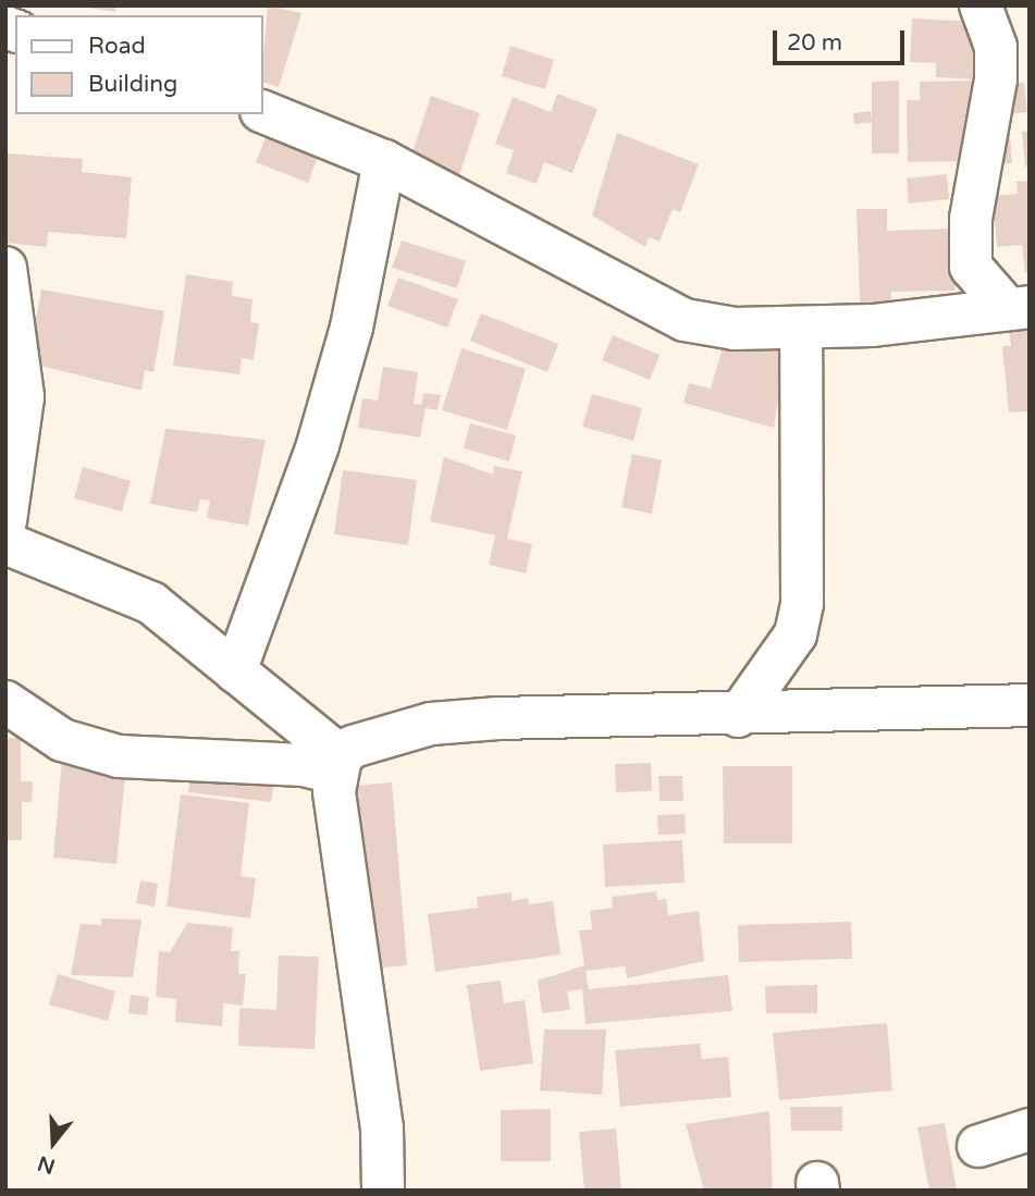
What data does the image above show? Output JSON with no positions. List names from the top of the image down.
{
  "legend": ["Road", "Building"],
  "scale_bar": "20 m",
  "north": "bottom"
}
